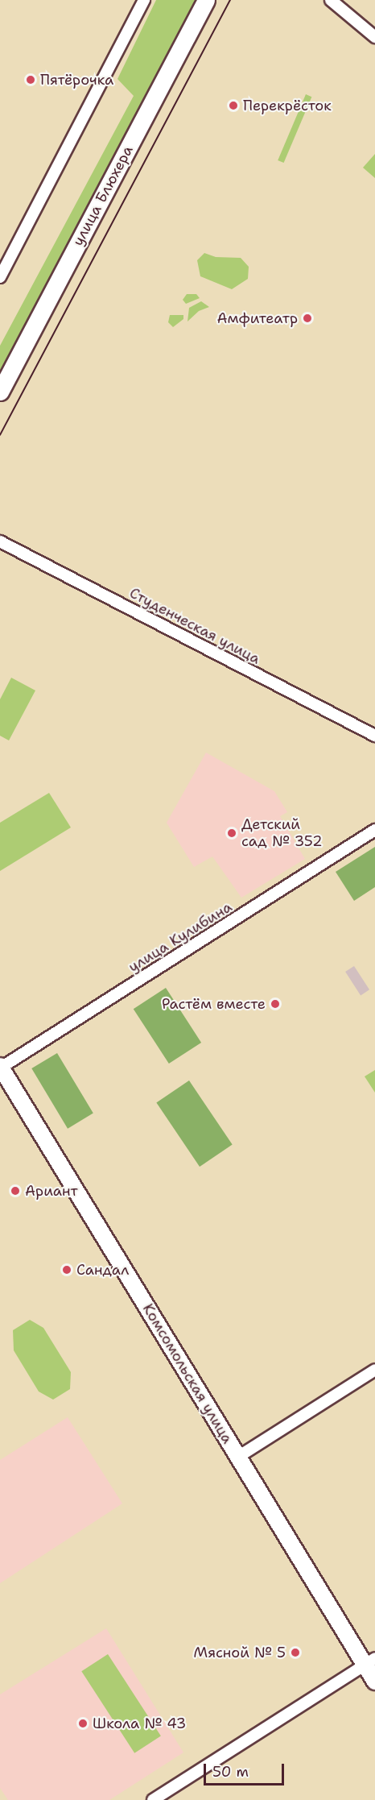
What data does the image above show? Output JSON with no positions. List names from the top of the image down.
{
  "streets": {
    "main road": ["улица Блюхера", "Комсомольская улица"],
    "street": ["Студенческая улица", "улица Кулибина"]
  },
  "crossings": [
    ["улица Кулибина", "Комсомольская улица"]
  ],
  "places": [
    "Пятёрочка",
    "Перекрёсток",
    "Амфитеатр",
    "Детский сад № 352",
    "Растём вместе",
    "Ариант",
    "Сандал",
    "Мясной № 5",
    "Школа № 43"
  ],
  "scale_bar": "50 m"
}
